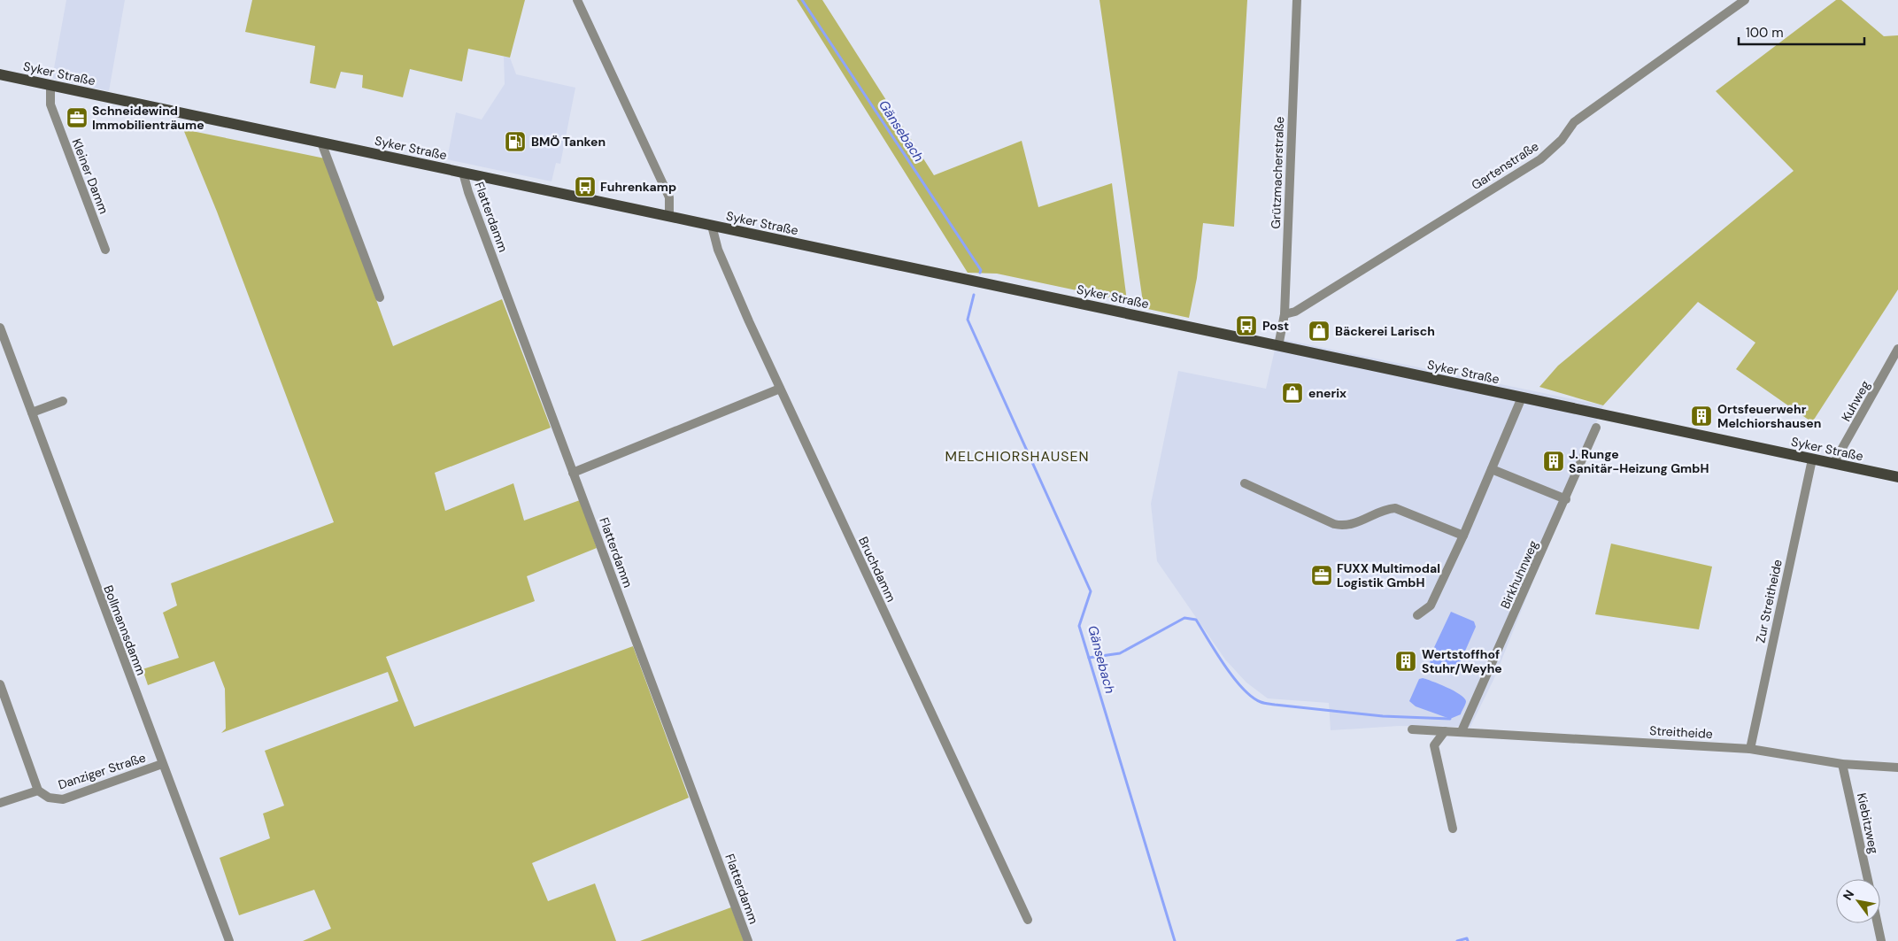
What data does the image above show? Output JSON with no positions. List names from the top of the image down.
{
  "streets": {
    "main road": ["Syker Straße"],
    "street": [
      "Gartenstraße",
      "Grützmacherstraße",
      "Kleiner Damm",
      "Flatterdamm",
      "Kuhweg",
      "Bruchdamm",
      "Birkhuhnweg",
      "Zur Streitheide",
      "Bollmannsdamm",
      "Streitheide",
      "Danziger Straße",
      "Kiebitzweg"
    ]
  },
  "crossings": [
    ["Syker Straße", "Grützmacherstraße"],
    ["Syker Straße", "Kleiner Damm"],
    ["Syker Straße", "Flatterdamm"],
    ["Syker Straße", "Kuhweg"],
    ["Syker Straße", "Bruchdamm"],
    ["Syker Straße", "Zur Streitheide"],
    ["Gartenstraße", "Grützmacherstraße"],
    ["Birkhuhnweg", "Streitheide"],
    ["Zur Streitheide", "Streitheide"],
    ["Bollmannsdamm", "Danziger Straße"],
    ["Streitheide", "Kiebitzweg"]
  ],
  "districts": ["MELCHIORSHAUSEN"],
  "water": ["Gänsebach"],
  "places": {
    "office": ["Schneidewind Immobilienträume", "FUXX Multimodal Logistik GmbH"],
    "fuel station": ["BMÖ Tanken"],
    "bus stop": ["Fuhrenkamp", "Post"],
    "shop": ["Bäckerei Larisch", "enerix"],
    "building": ["Ortsfeuerwehr Melchiorshausen", "J. Runge Sanitär-Heizung GmbH", "Wertstoffhof Stuhr/Weyhe"]
  },
  "scale_bar": "100 m",
  "north": "top left"
}
